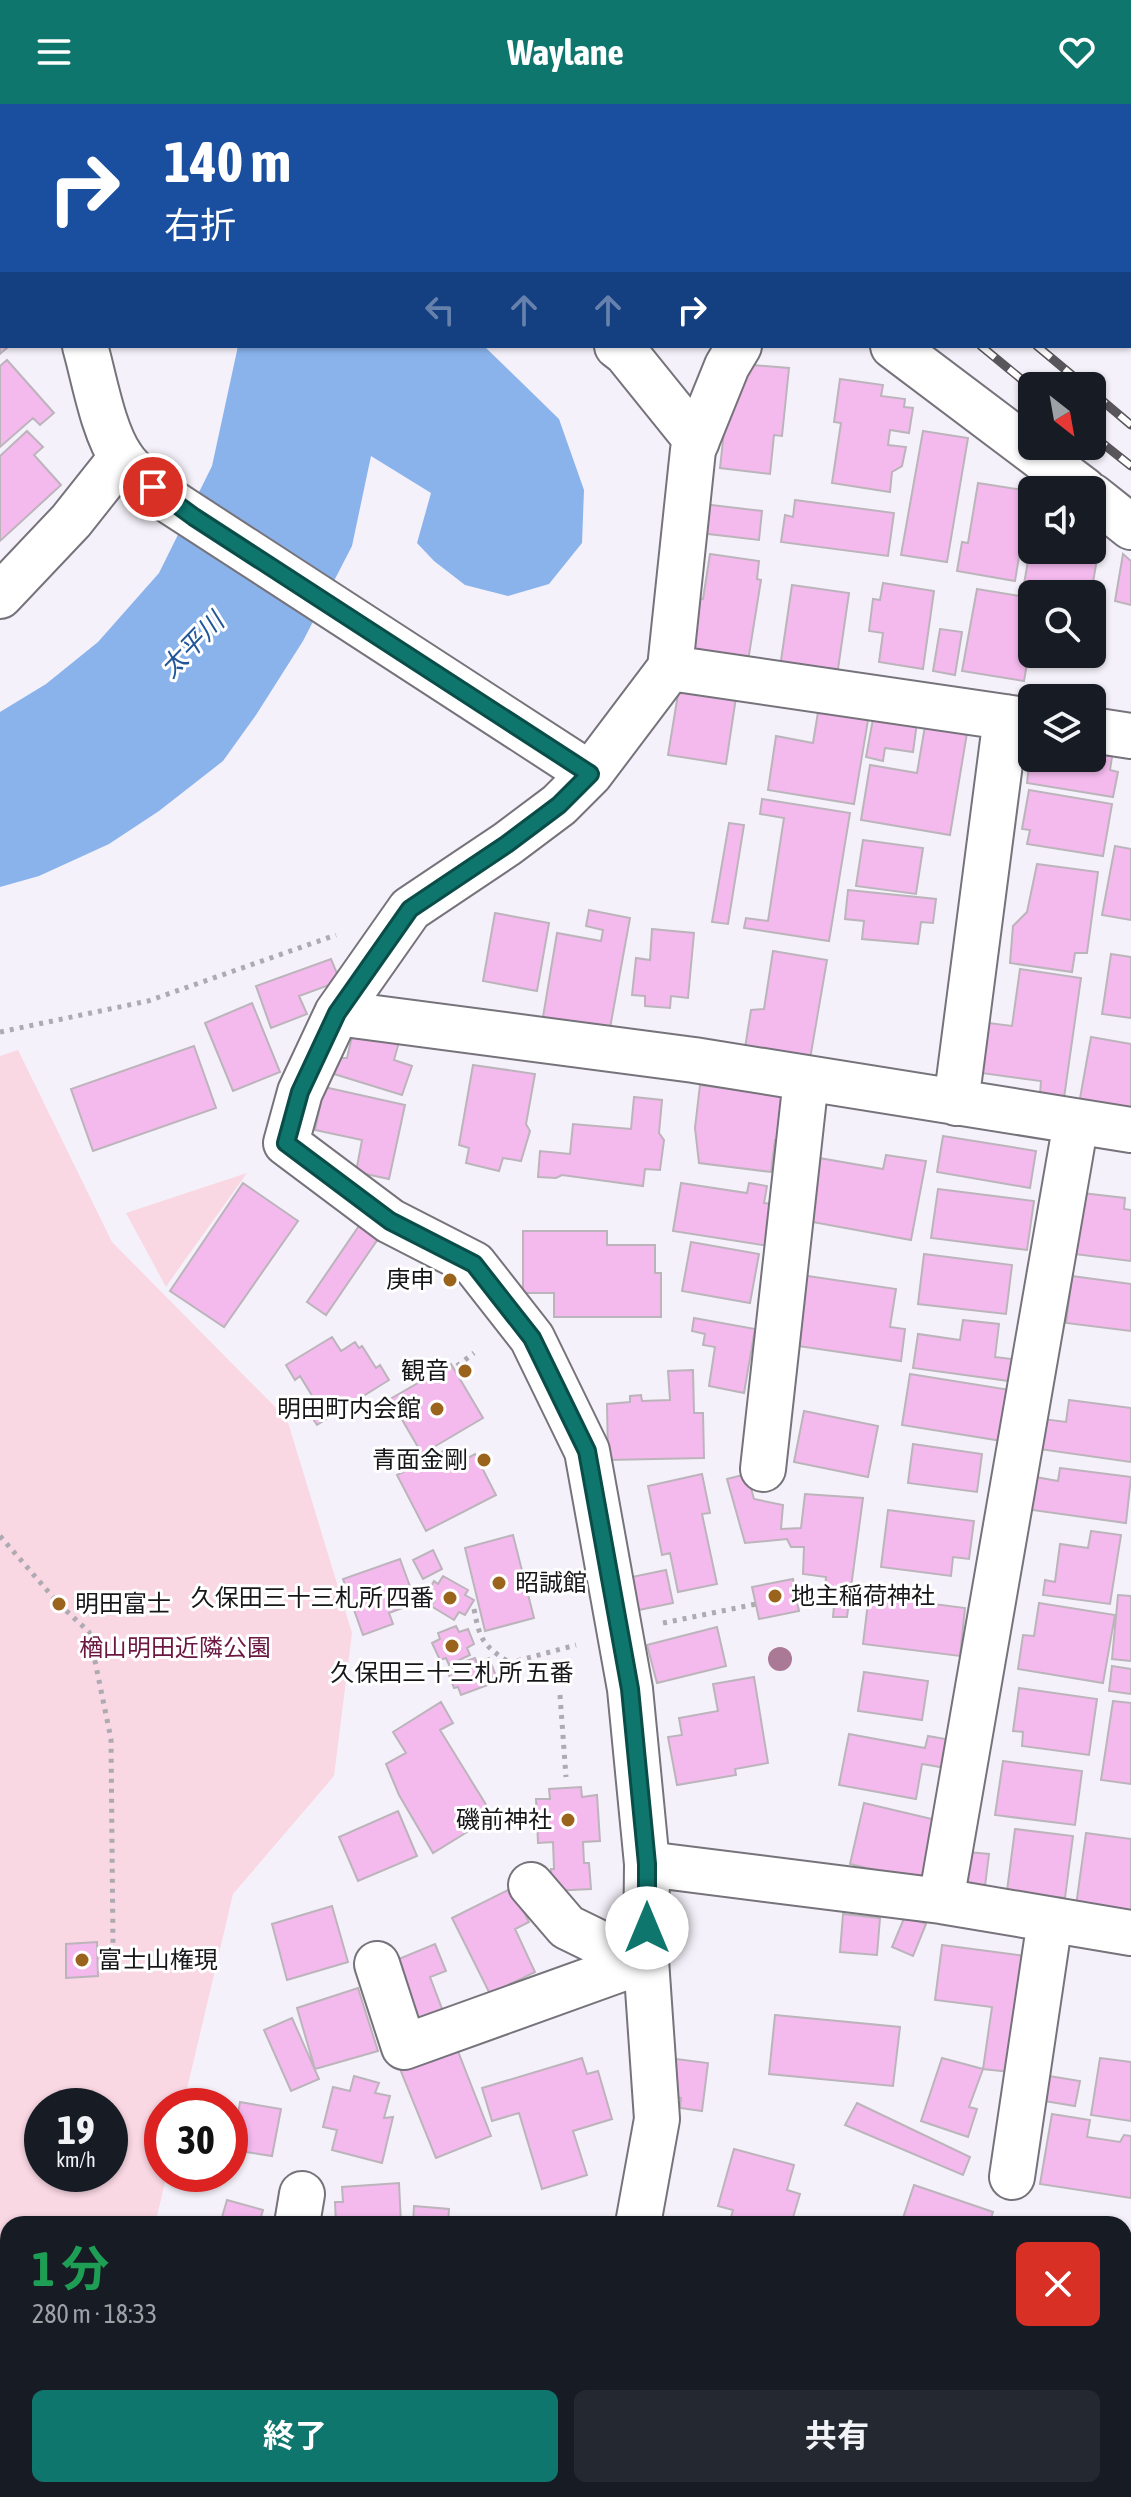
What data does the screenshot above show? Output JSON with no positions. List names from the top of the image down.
{
  "water": ["太平川"],
  "parks": ["楢山明田近隣公園"],
  "places": [
    "庚申",
    "観音",
    "明田町内会館",
    "青面金剛",
    "昭誠館",
    "地主稲荷神社",
    "久保田三十三札所 四番",
    "明田富士",
    "久保田三十三札所 五番",
    "磯前神社",
    "富士山権現"
  ],
  "north": "bottom right",
  "page": {
    "header": "Waylane",
    "turn": ["140 m", "右折"],
    "speed": "19 km/h",
    "limit": "30",
    "heading": ["1 分", "280 m · 18:33"],
    "buttons": ["終了", "共有"]
  }
}
